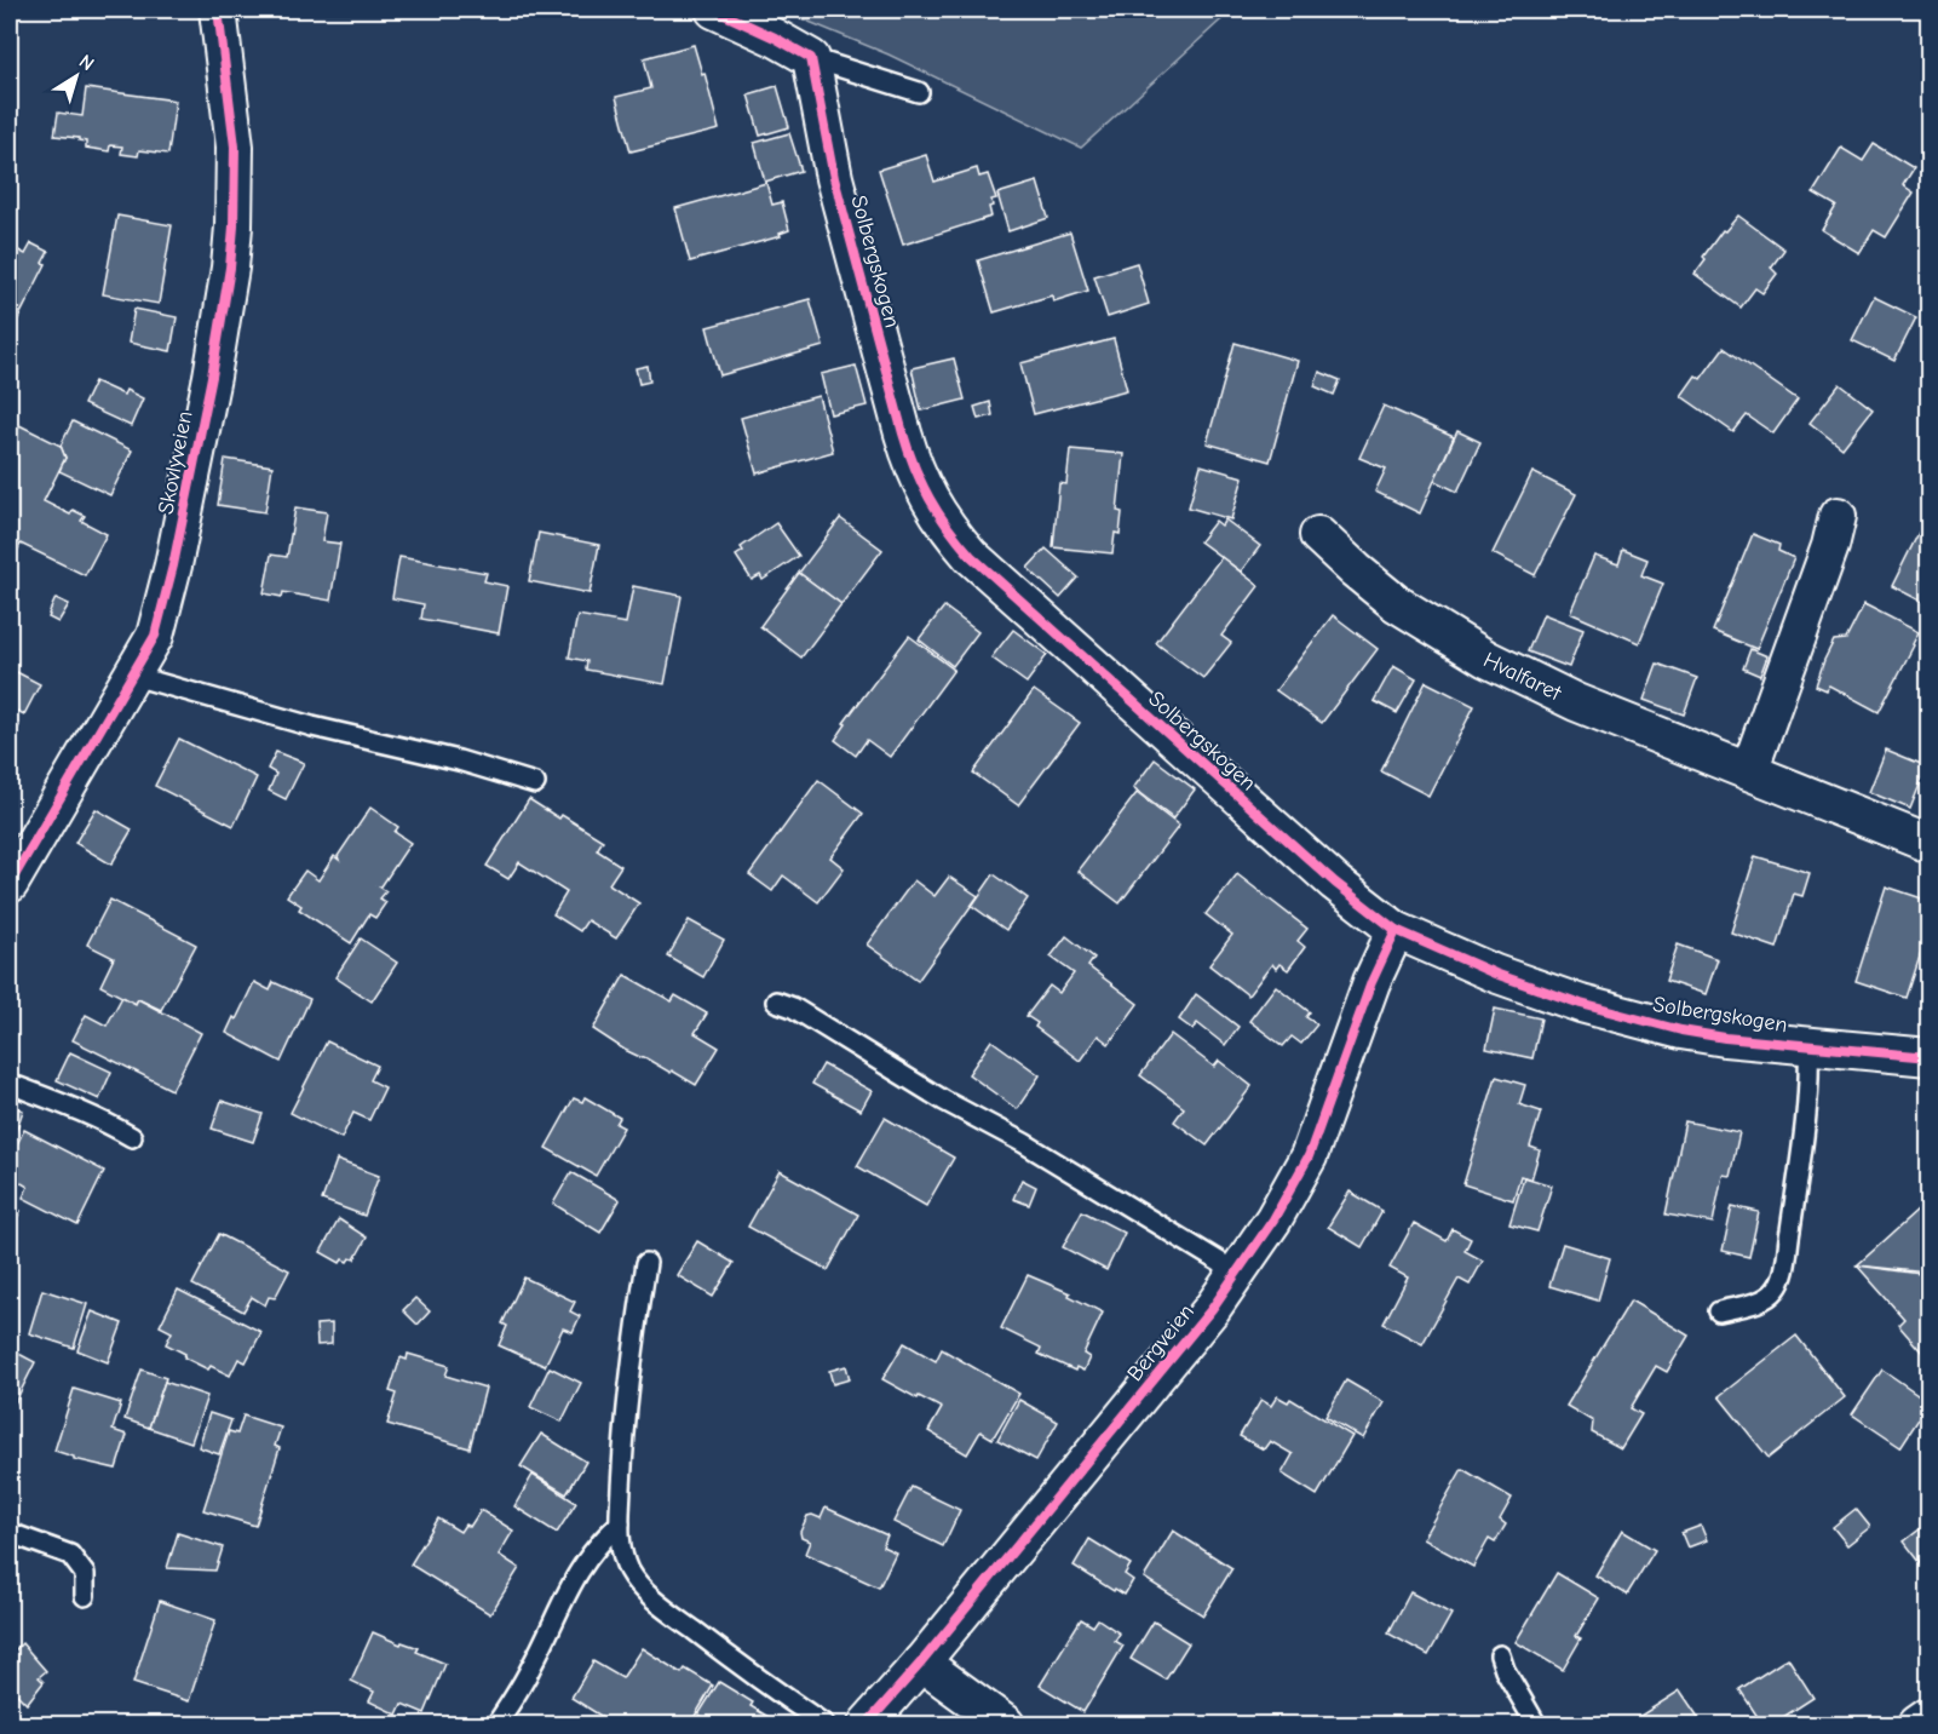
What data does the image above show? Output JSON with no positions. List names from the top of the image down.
{
  "streets": {
    "street": [
      "Solbergskogen",
      "Skovlyveien",
      "Hvalfaret",
      "Bergveien"
    ]
  },
  "crossings": [
    ["Solbergskogen", "Bergveien"]
  ],
  "north": "top right"
}
